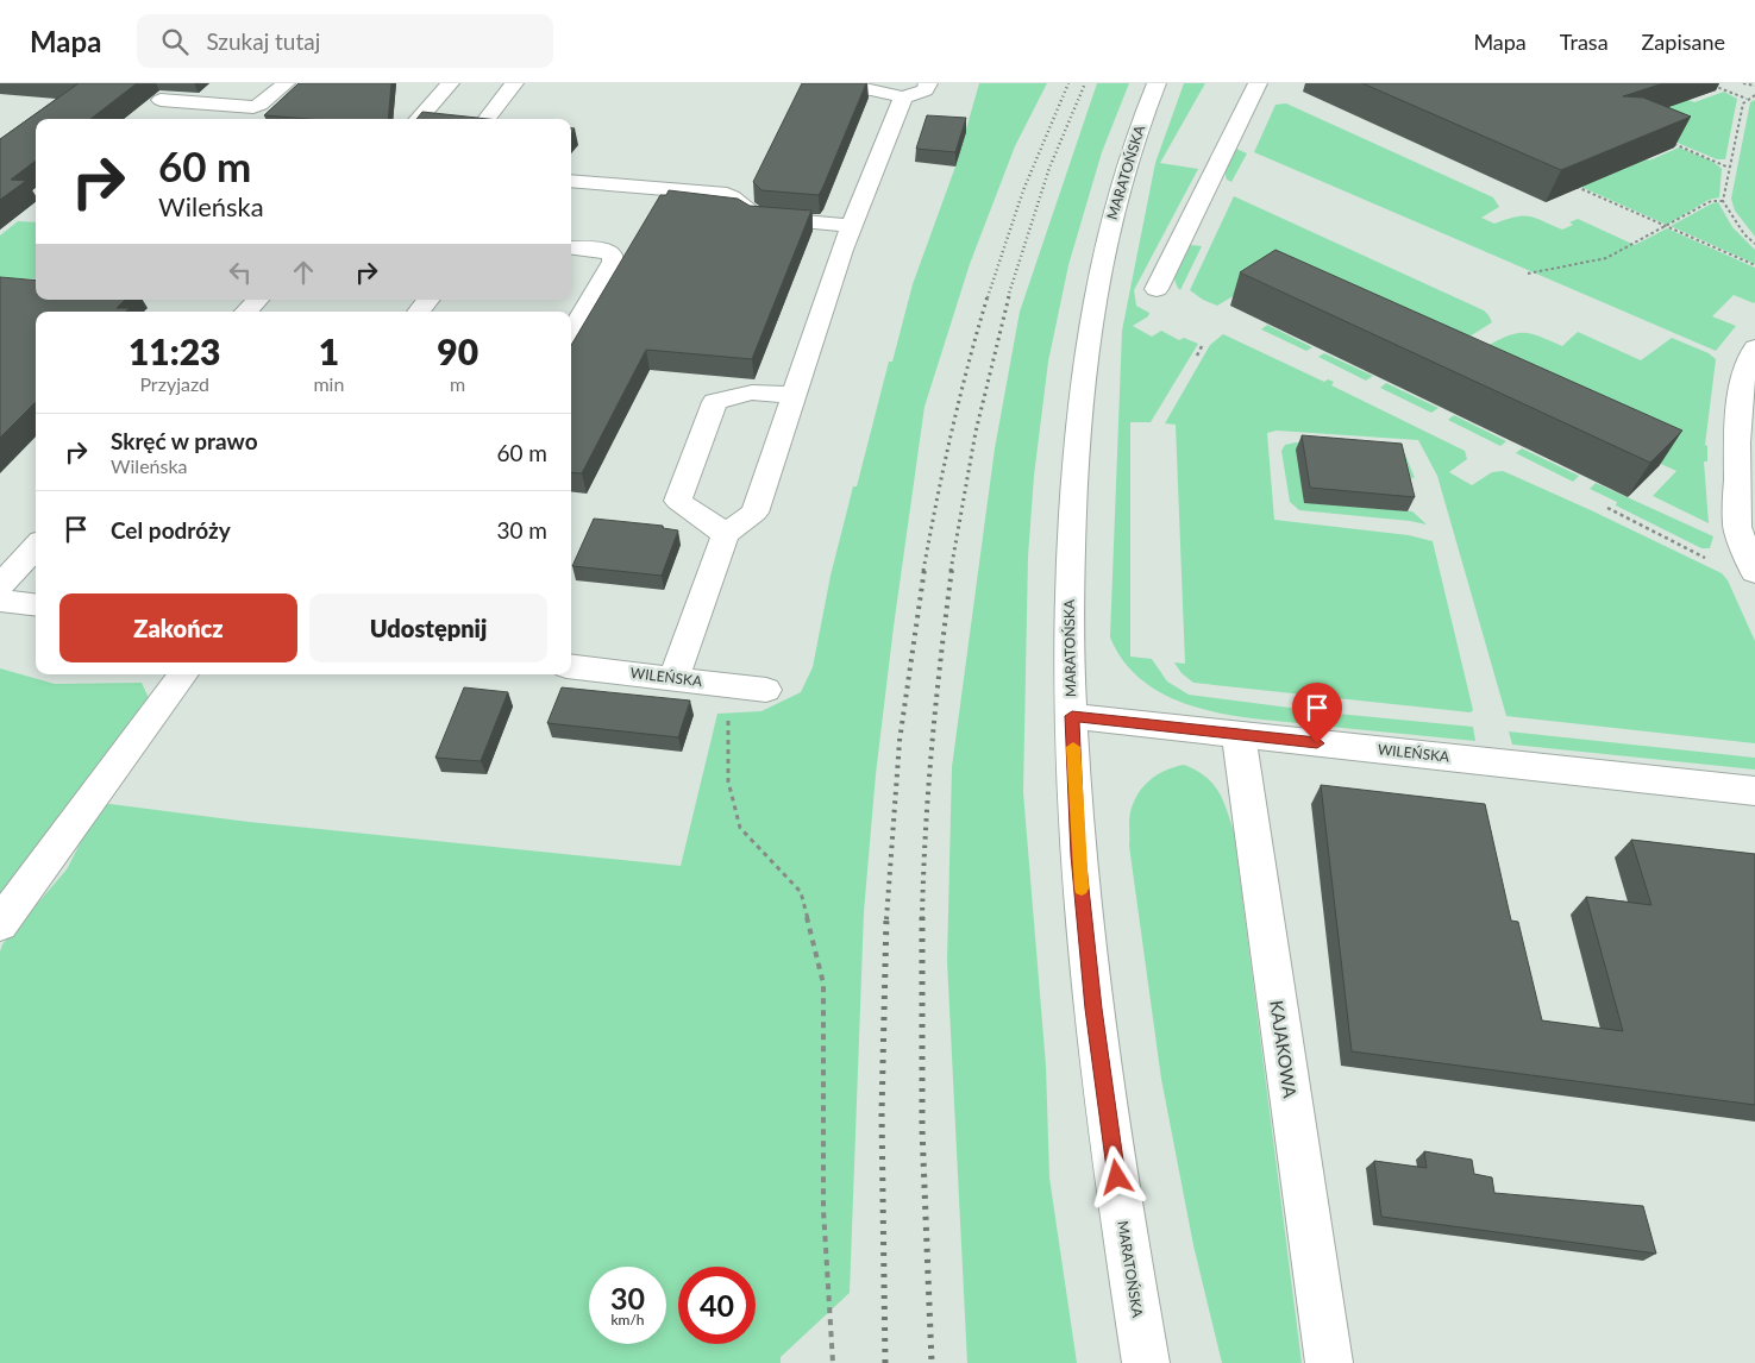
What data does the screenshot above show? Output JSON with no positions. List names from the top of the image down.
{
  "streets": {
    "street": ["MARATOŃSKA", "WILEŃSKA", "KAJAKOWA"]
  },
  "crossings": [
    ["MARATOŃSKA", "WILEŃSKA"],
    ["WILEŃSKA", "KAJAKOWA"]
  ],
  "page": {
    "header": "Mapa",
    "search": "Szukaj tutaj",
    "nav": ["Mapa", "Trasa", "Zapisane"],
    "turn": ["60 m", "Wileńska"],
    "eta": [
      "11:23",
      "Przyjazd",
      "1",
      "min",
      "90",
      "m"
    ],
    "list": [
      {
        "name": "Skręć w prawo",
        "note": "Wileńska",
        "value": "60 m"
      },
      {
        "name": "Cel podróży",
        "value": "30 m"
      }
    ],
    "buttons": ["Zakończ", "Udostępnij"],
    "speed": "30 km/h",
    "limit": "40"
  }
}
